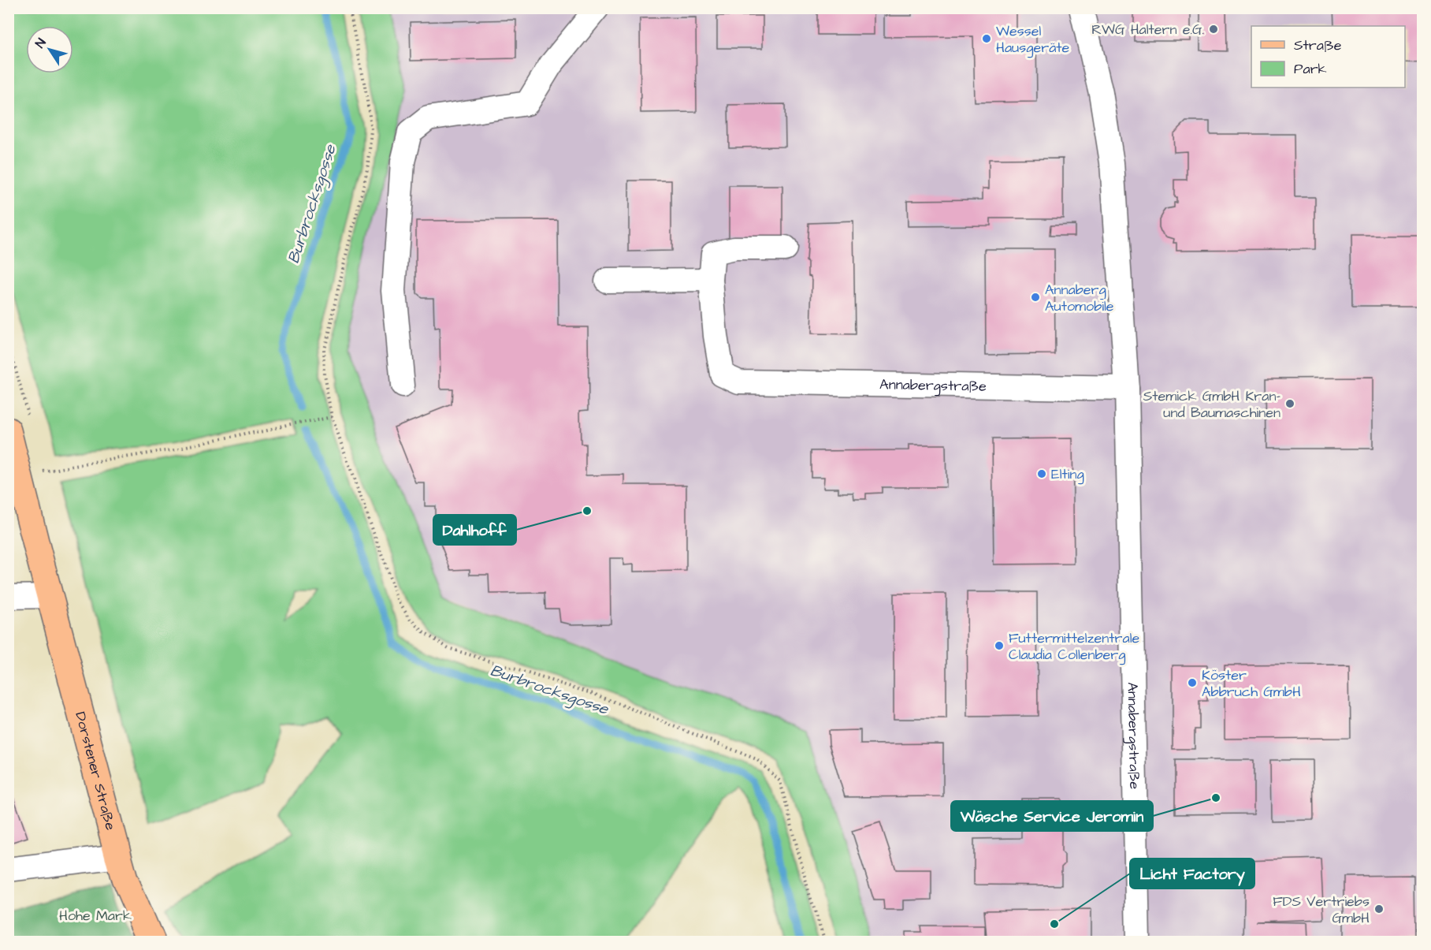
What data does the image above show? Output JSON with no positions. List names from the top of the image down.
{
  "streets": {
    "main road": ["Dorstener Straße"],
    "street": ["Annabergstraße"]
  },
  "water": ["Burbrocksgosse"],
  "parks": ["Hohe Mark"],
  "places": [
    "RWG Haltern e.G.",
    "Wessel Hausgeräte",
    "Annaberg Automobile",
    "Stemick GmbH Kran- und Baumaschinen",
    "Elting",
    "Dahlhoff",
    "Futtermittelzentrale Claudia Collenberg",
    "Köster Abbruch GmbH",
    "Wäsche Service Jeromin",
    "FDS Vertriebs GmbH",
    "Licht Factory"
  ],
  "legend": ["Straße", "Park"],
  "north": "top left"
}
